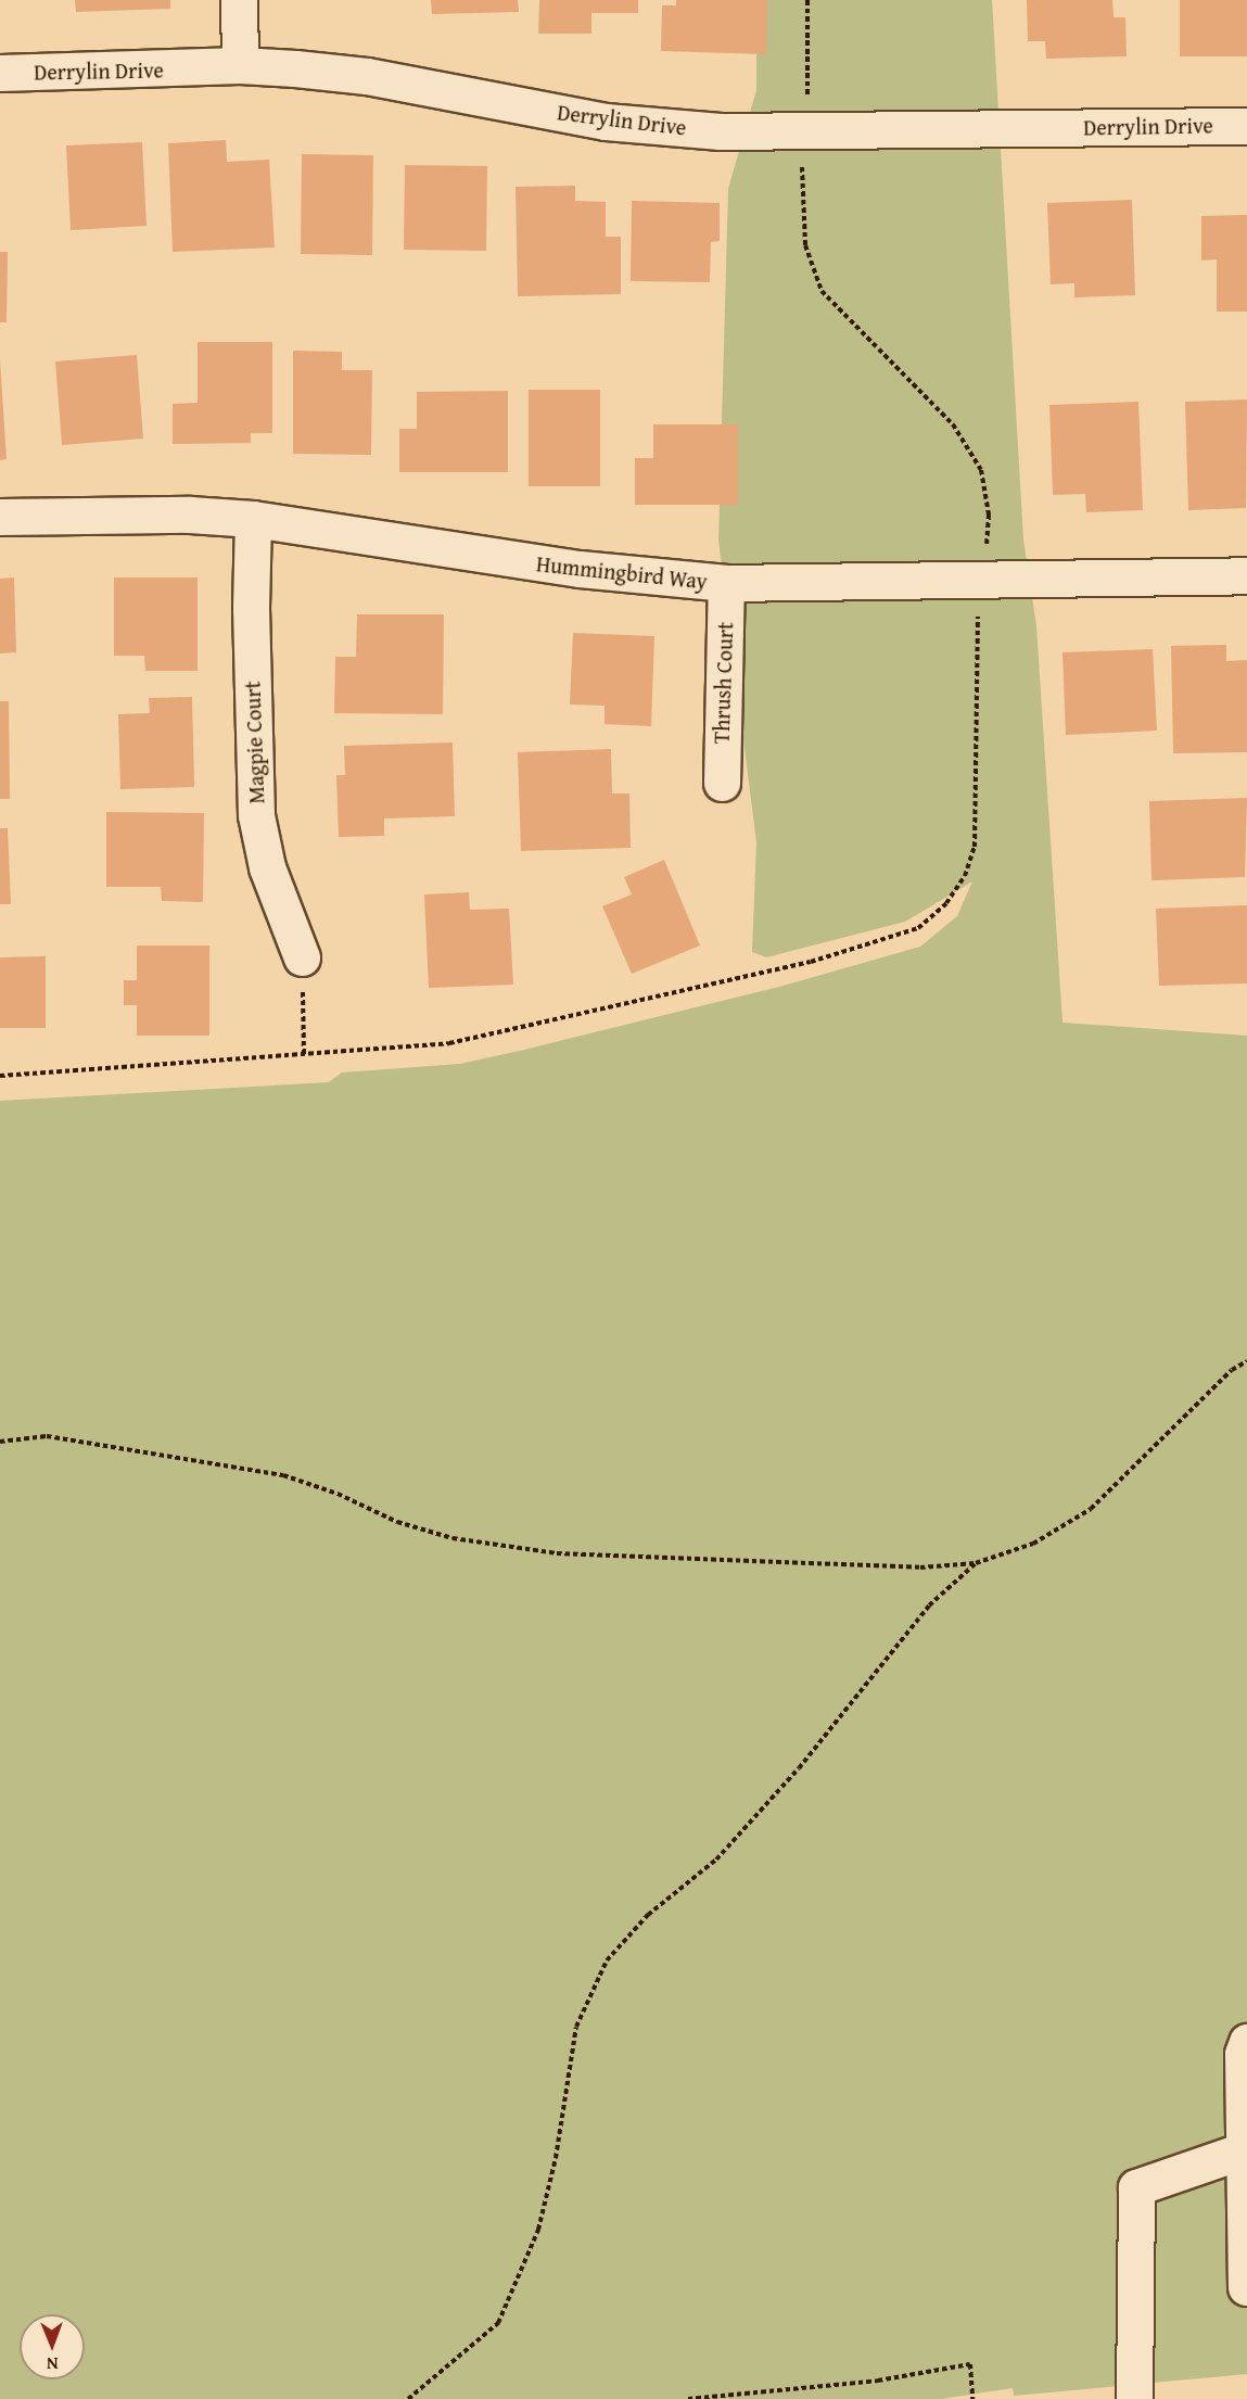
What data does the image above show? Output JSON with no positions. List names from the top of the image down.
{
  "streets": {
    "street": [
      "Derrylin Drive",
      "Hummingbird Way",
      "Thrush Court",
      "Magpie Court"
    ]
  },
  "crossings": [
    ["Hummingbird Way", "Thrush Court"],
    ["Hummingbird Way", "Magpie Court"]
  ],
  "north": "bottom"
}
